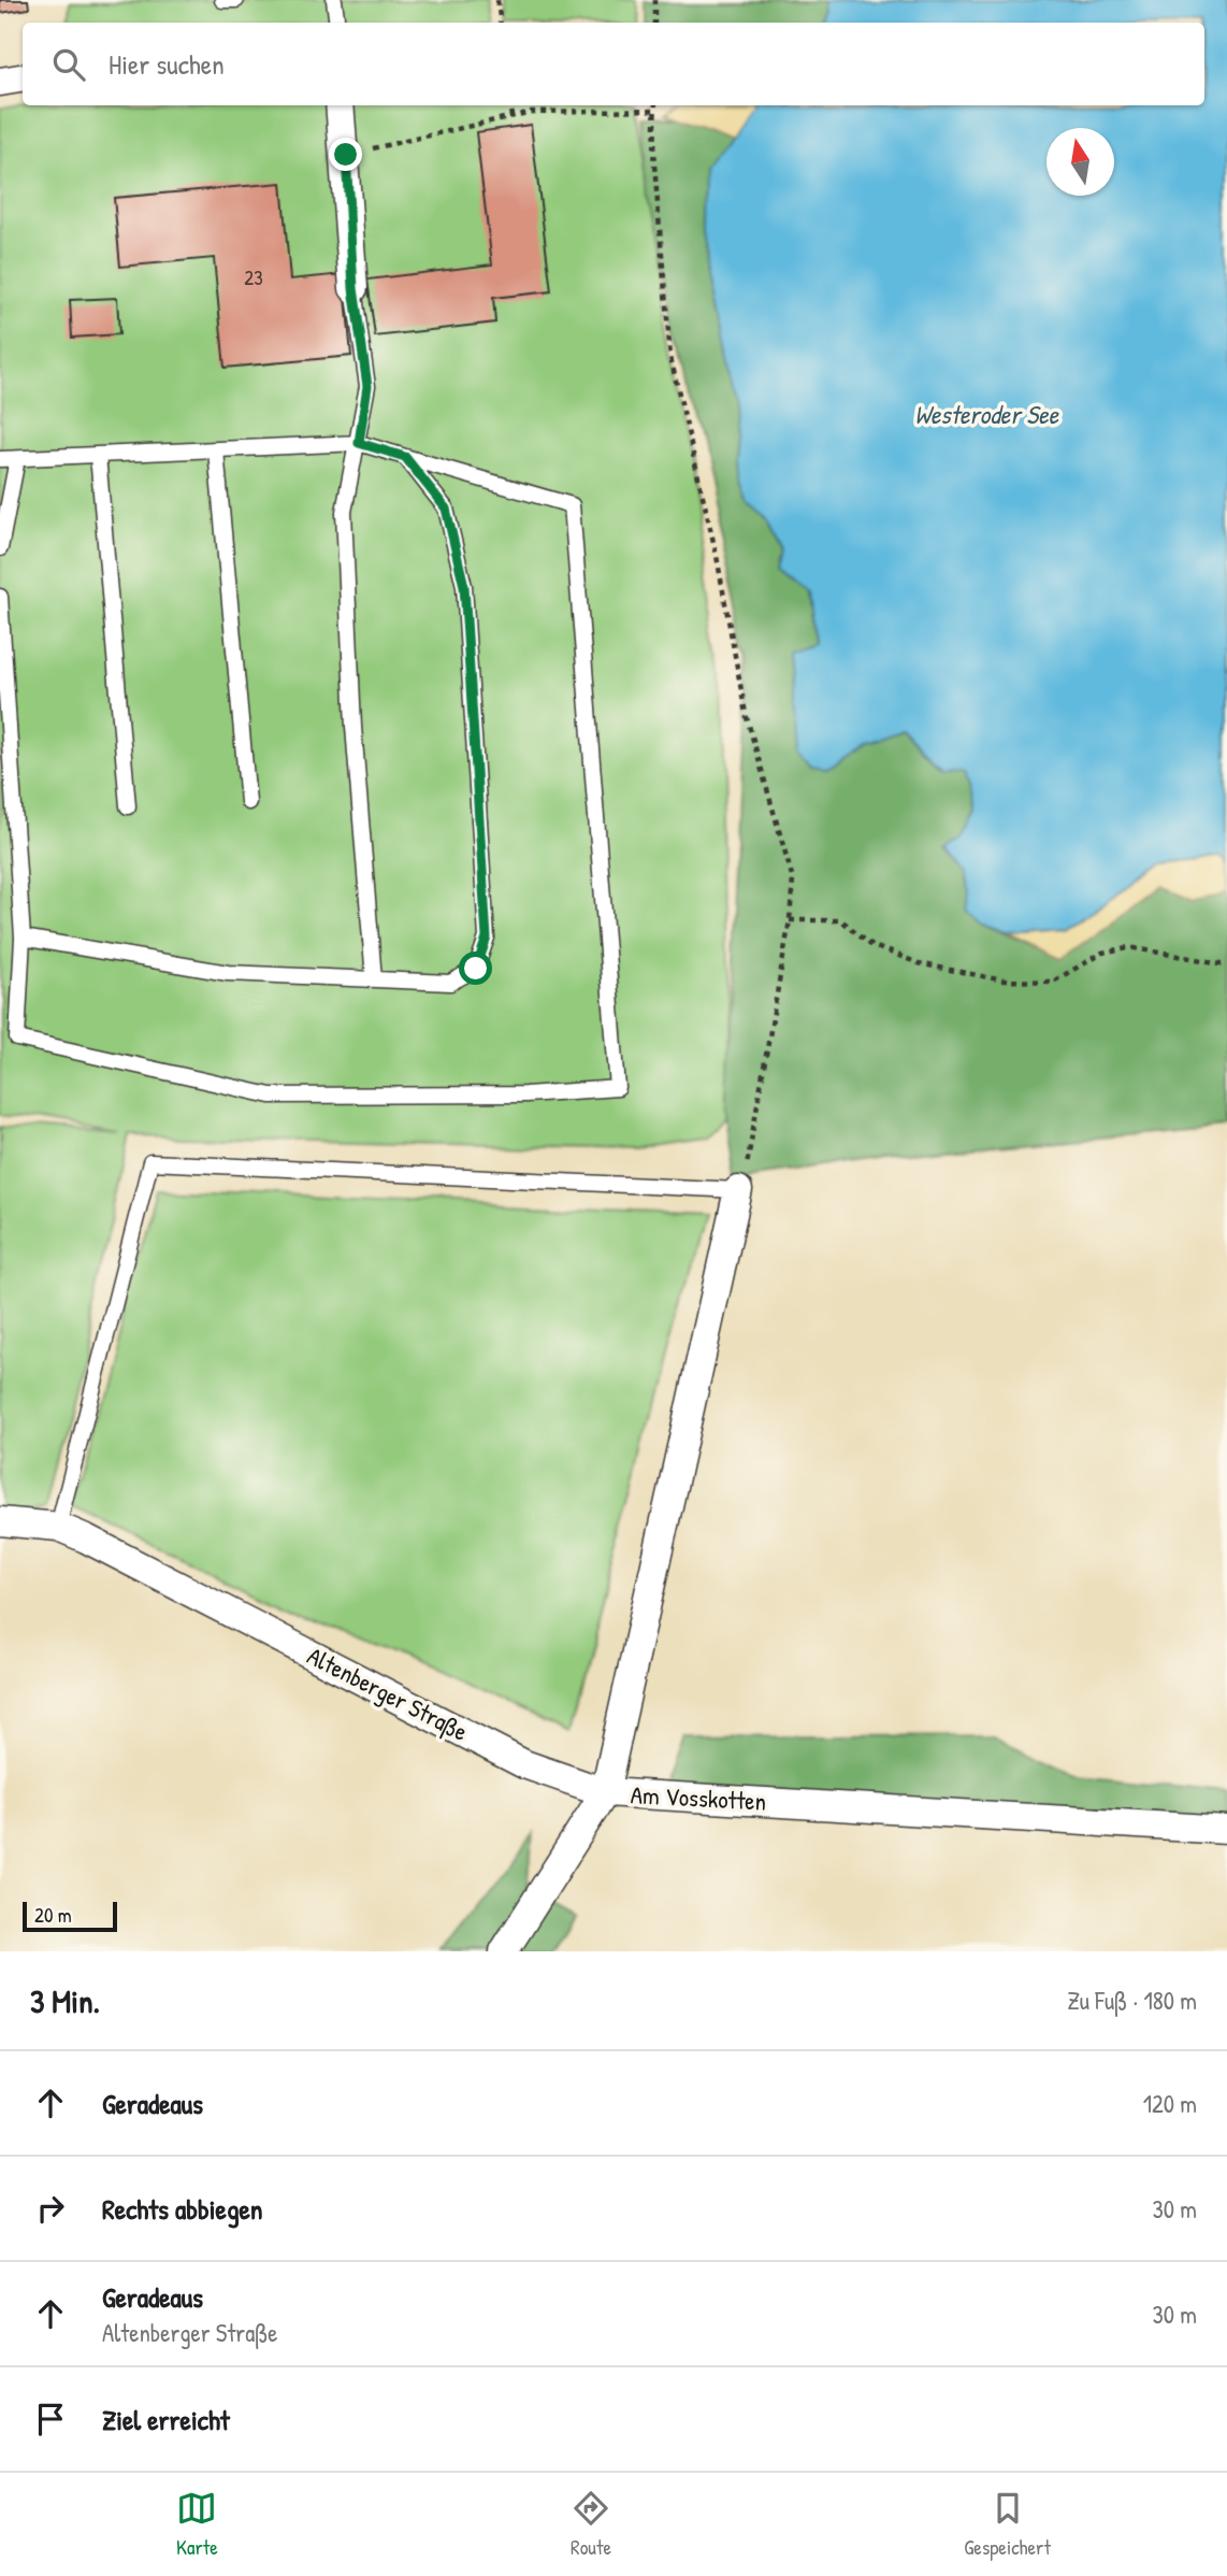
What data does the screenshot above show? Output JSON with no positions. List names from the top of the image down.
{
  "streets": {
    "street": ["Altenberger Straße", "Am Vosskotten"]
  },
  "crossings": [
    ["Altenberger Straße", "Am Vosskotten"]
  ],
  "water": ["Westeroder See"],
  "house_numbers": ["23"],
  "scale_bar": "20 m",
  "north": "top",
  "page": {
    "search": "Hier suchen",
    "scale": "20 m",
    "heading": ["3 Min.", "Zu Fuß · 180 m"],
    "list": [
      ["Geradeaus", "120 m"],
      ["Rechts abbiegen", "30 m"],
      ["Geradeaus", "Altenberger Straße", "30 m"],
      "Ziel erreicht"
    ],
    "nav": ["Karte", "Route", "Gespeichert"]
  }
}
